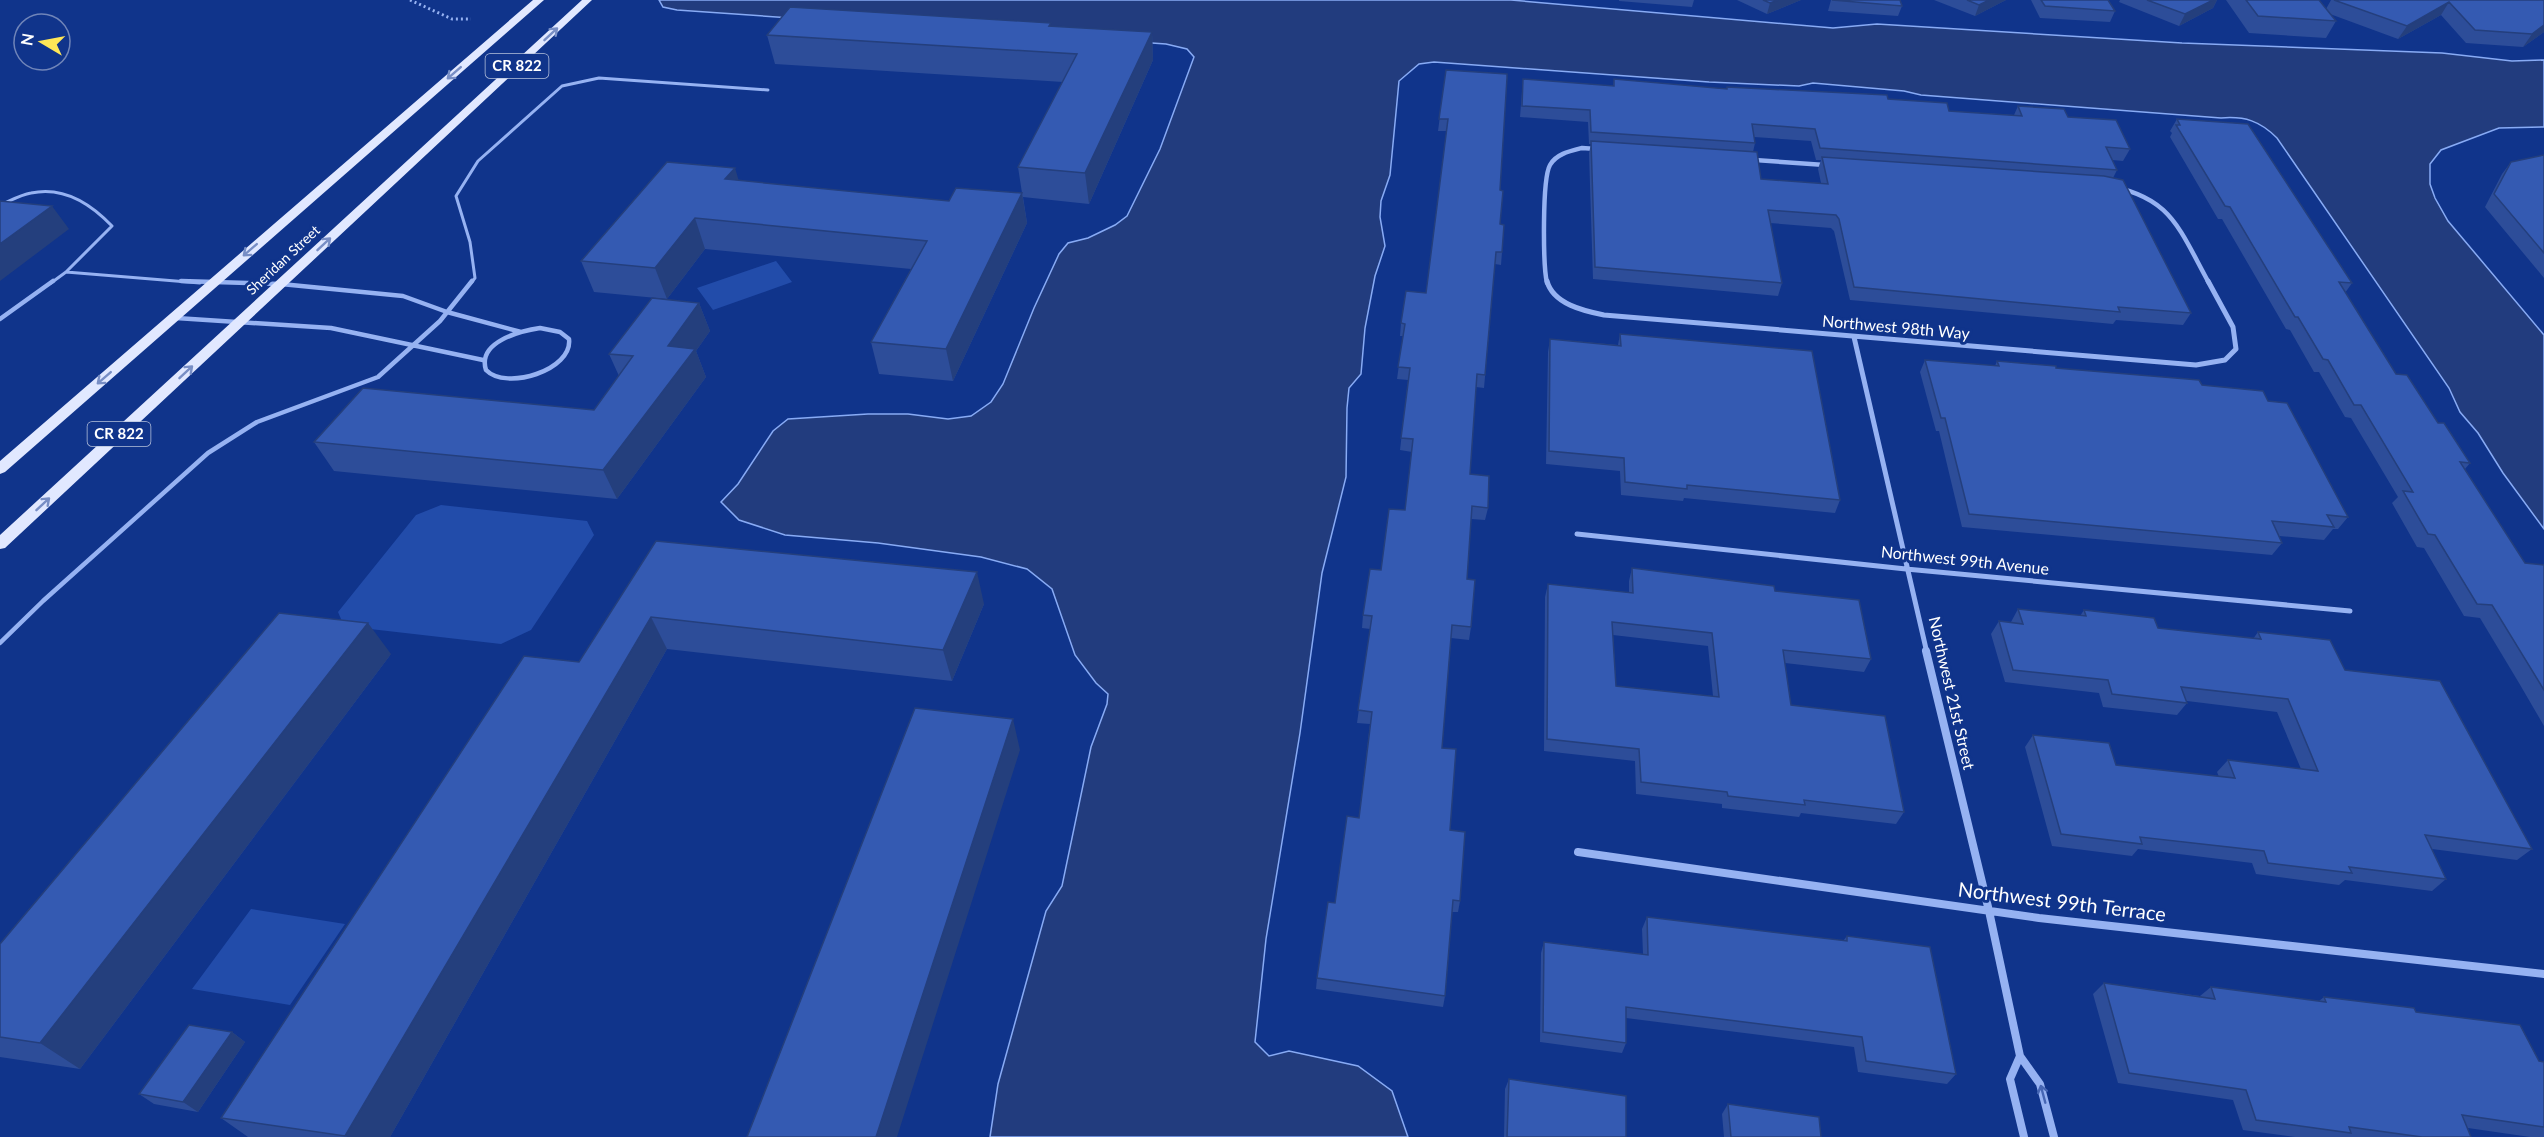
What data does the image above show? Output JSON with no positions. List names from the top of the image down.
{
  "streets": {
    "main road": ["CR 822", "Sheridan Street"],
    "street": [
      "Northwest 98th Way",
      "Northwest 99th Avenue",
      "Northwest 21st Street",
      "Northwest 99th Terrace"
    ]
  },
  "crossings": [
    ["Northwest 98th Way", "Northwest 21st Street"],
    ["Northwest 99th Avenue", "Northwest 21st Street"],
    ["Northwest 21st Street", "Northwest 99th Terrace"]
  ],
  "north": "left"
}
